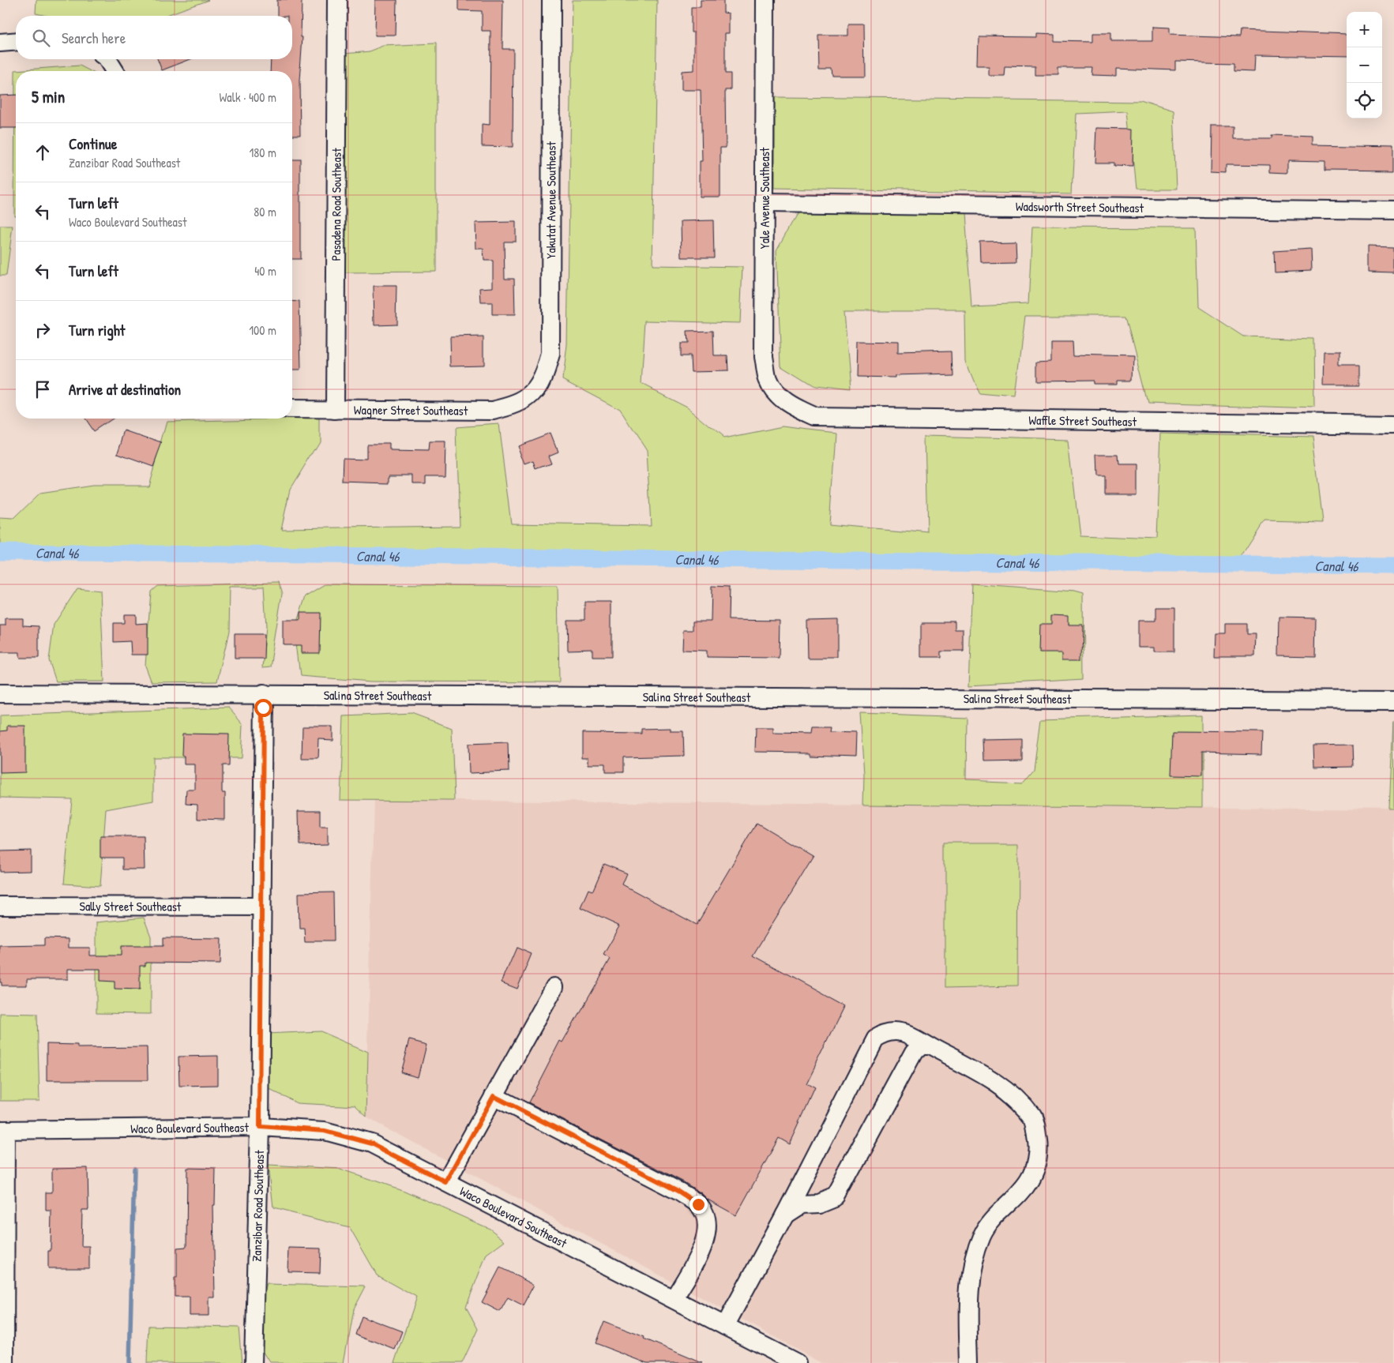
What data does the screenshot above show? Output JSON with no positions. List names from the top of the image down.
{
  "streets": {
    "street": [
      "Yale Avenue Southeast",
      "Yakutat Avenue Southeast",
      "Pasadena Road Southeast",
      "Wadsworth Street Southeast",
      "Wagner Street Southeast",
      "Waffle Street Southeast",
      "Salina Street Southeast",
      "Sally Street Southeast",
      "Waco Boulevard Southeast",
      "Zanzibar Road Southeast"
    ]
  },
  "crossings": [
    ["Yale Avenue Southeast", "Wadsworth Street Southeast"],
    ["Yale Avenue Southeast", "Waffle Street Southeast"],
    ["Yakutat Avenue Southeast", "Wagner Street Southeast"],
    ["Pasadena Road Southeast", "Wagner Street Southeast"],
    ["Salina Street Southeast", "Zanzibar Road Southeast"],
    ["Sally Street Southeast", "Zanzibar Road Southeast"],
    ["Waco Boulevard Southeast", "Zanzibar Road Southeast"]
  ],
  "water": ["Canal 46"],
  "page": {
    "map_buttons": ["+", "−"],
    "search": "Search here",
    "heading": ["5 min", "Walk · 400 m"],
    "list": [
      ["Continue", "Zanzibar Road Southeast", "180 m"],
      ["Turn left", "Waco Boulevard Southeast", "80 m"],
      ["Turn left", "40 m"],
      ["Turn right", "100 m"],
      "Arrive at destination"
    ]
  }
}
